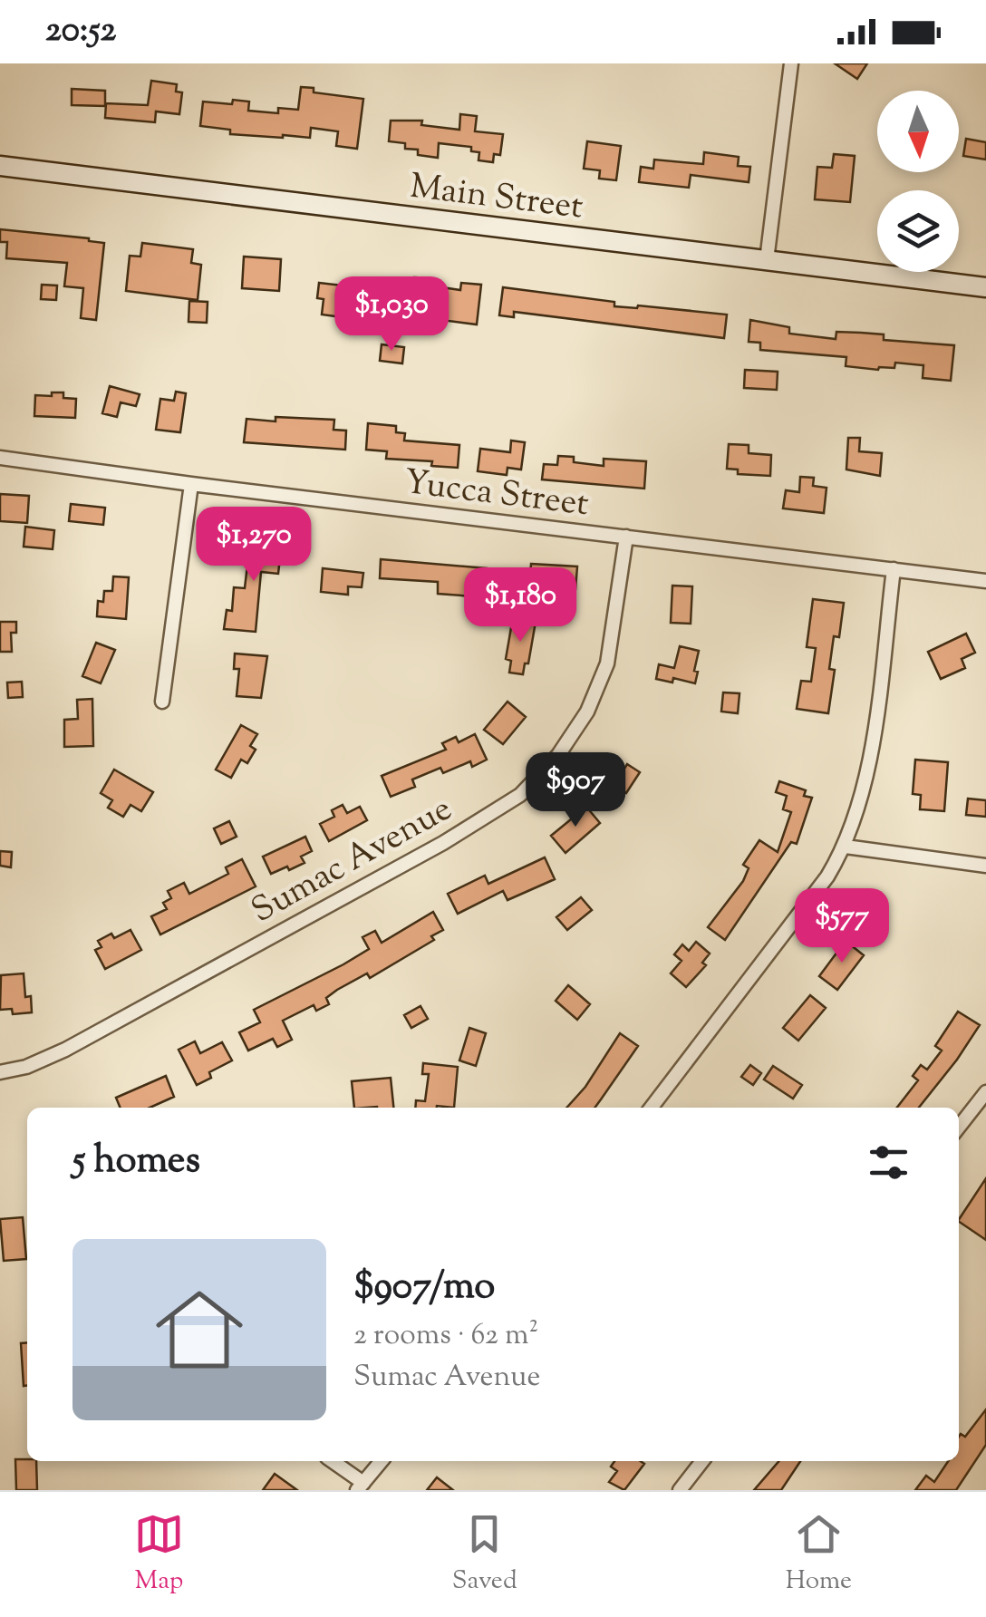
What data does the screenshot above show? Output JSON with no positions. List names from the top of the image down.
{
  "streets": {
    "main road": ["Main Street"],
    "street": ["Yucca Street", "Sumac Avenue"]
  },
  "crossings": [
    ["Yucca Street", "Sumac Avenue"]
  ],
  "north": "bottom",
  "page": {
    "status": "20:52",
    "price": [
      "$1,030",
      "$1,270",
      "$1,180",
      "$907",
      "$577"
    ],
    "heading": "5 homes",
    "list": [
      {
        "name": "$907/mo",
        "note": "2 rooms · 62 m² · Sumac Avenue"
      }
    ],
    "tabs": ["Map", "Saved", "Home"]
  }
}
